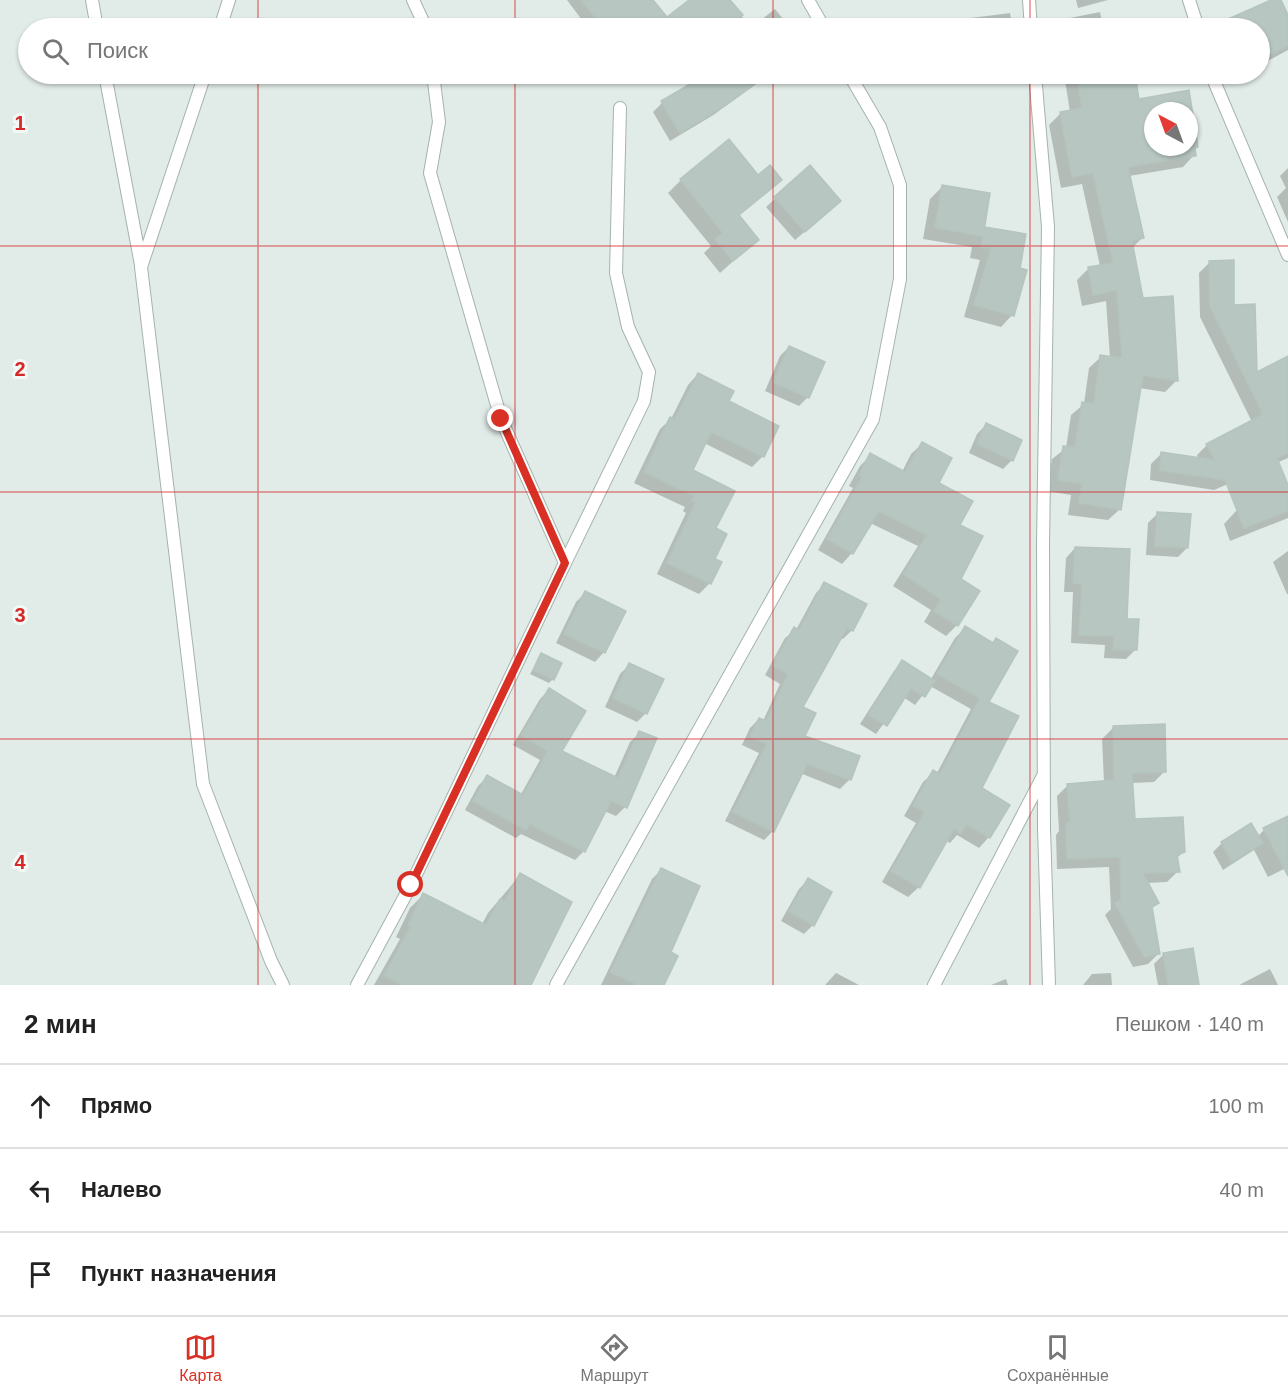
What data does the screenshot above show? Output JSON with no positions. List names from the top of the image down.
{
  "north": "top left",
  "page": {
    "search": "Поиск",
    "heading": ["2 мин", "Пешком · 140 m"],
    "list": [
      ["Прямо", "100 m"],
      ["Налево", "40 m"],
      "Пункт назначения"
    ],
    "nav": ["Карта", "Маршрут", "Сохранённые"]
  },
  "grid": {
    "rows": [
      "1",
      "2",
      "3",
      "4"
    ]
  }
}
